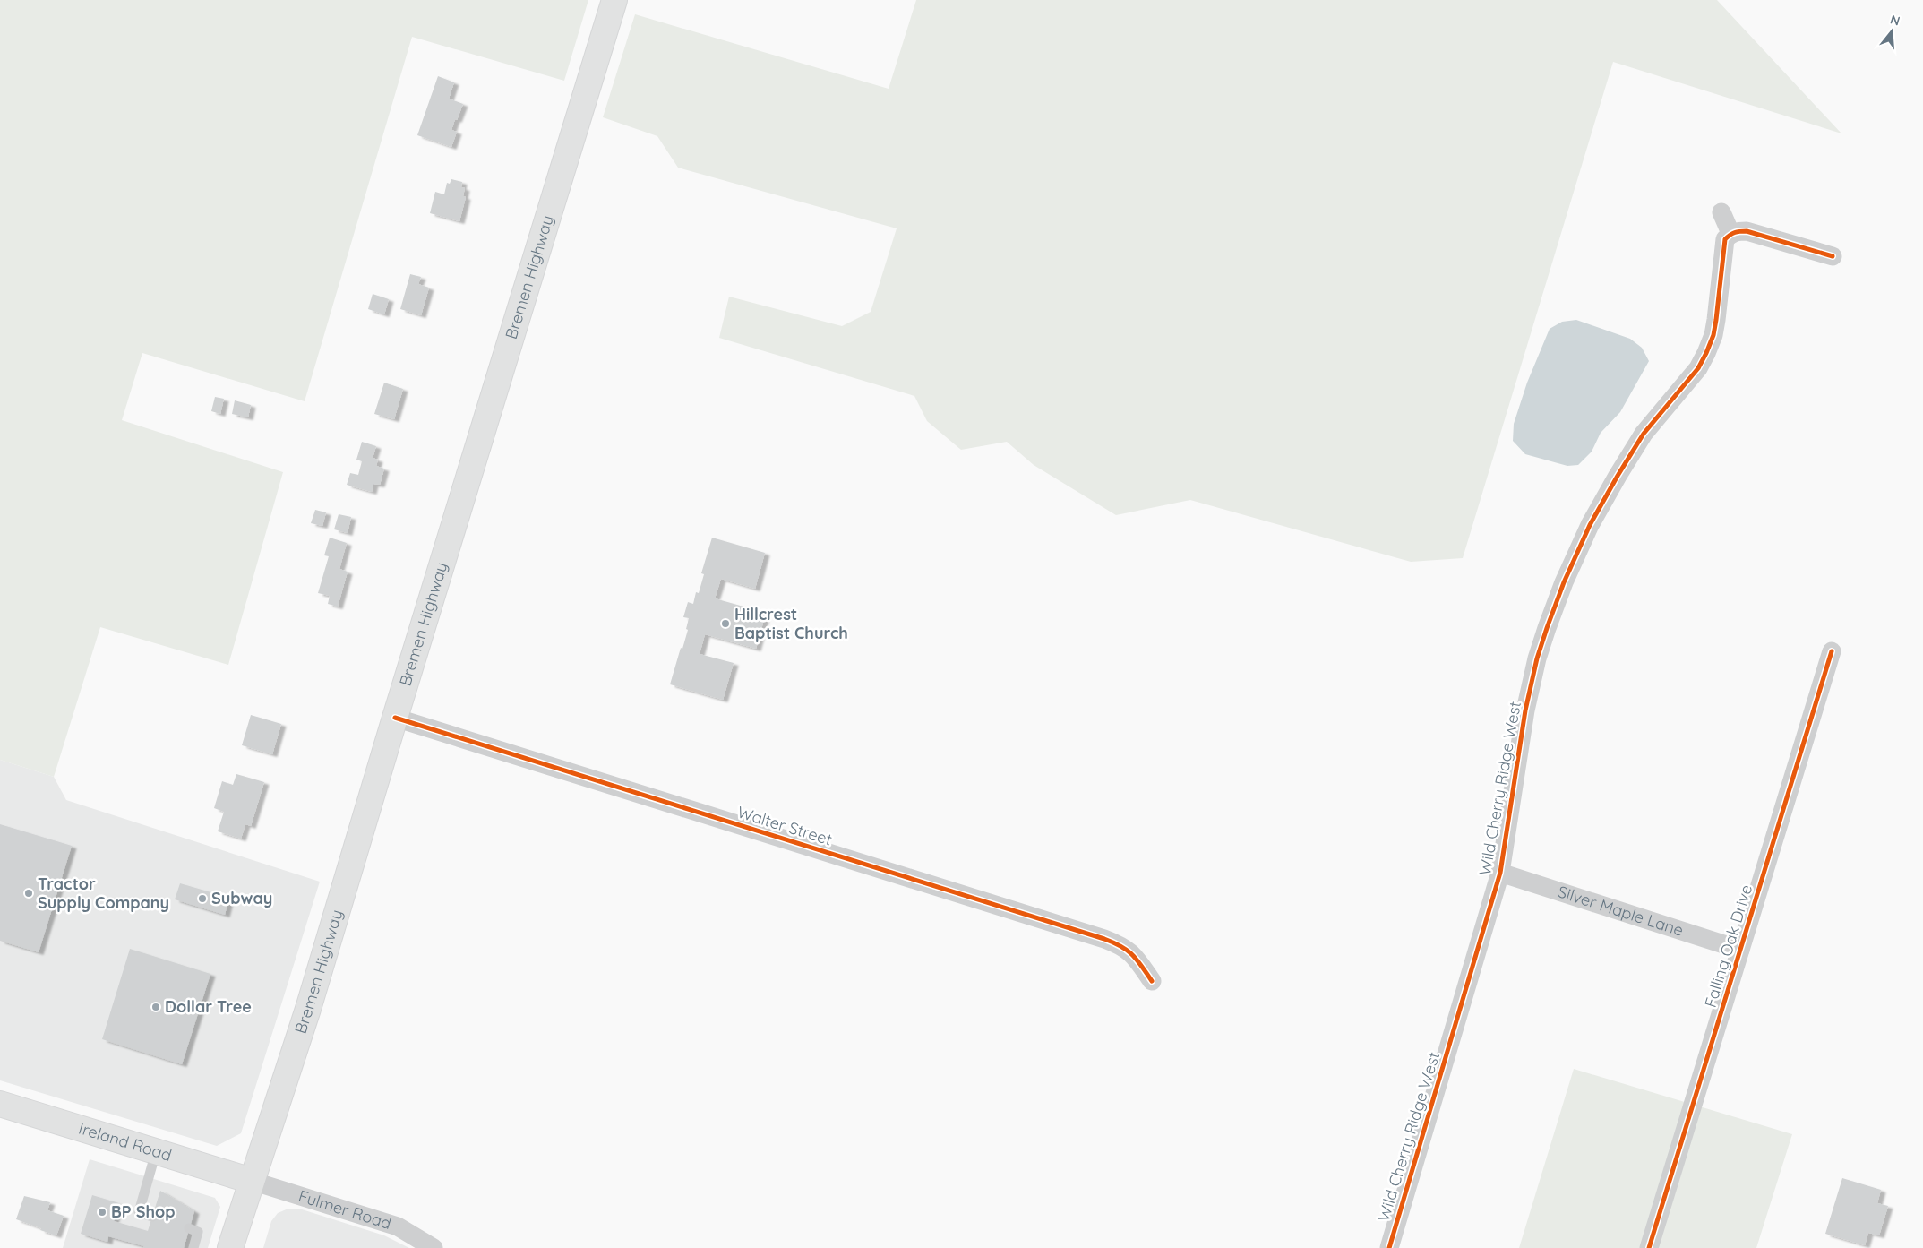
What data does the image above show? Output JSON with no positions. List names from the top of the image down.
{
  "streets": {
    "main road": ["Bremen Highway", "Ireland Road"],
    "street": [
      "Wild Cherry Ridge West",
      "Walter Street",
      "Silver Maple Lane",
      "Falling Oak Drive",
      "Fulmer Road"
    ]
  },
  "crossings": [
    ["Bremen Highway", "Walter Street"],
    ["Bremen Highway", "Ireland Road"],
    ["Bremen Highway", "Fulmer Road"],
    ["Wild Cherry Ridge West", "Silver Maple Lane"],
    ["Silver Maple Lane", "Falling Oak Drive"],
    ["Ireland Road", "Fulmer Road"]
  ],
  "places": [
    "Hillcrest Baptist Church",
    "Tractor Supply Company",
    "Subway",
    "Dollar Tree",
    "BP Shop"
  ],
  "north": "top"
}
